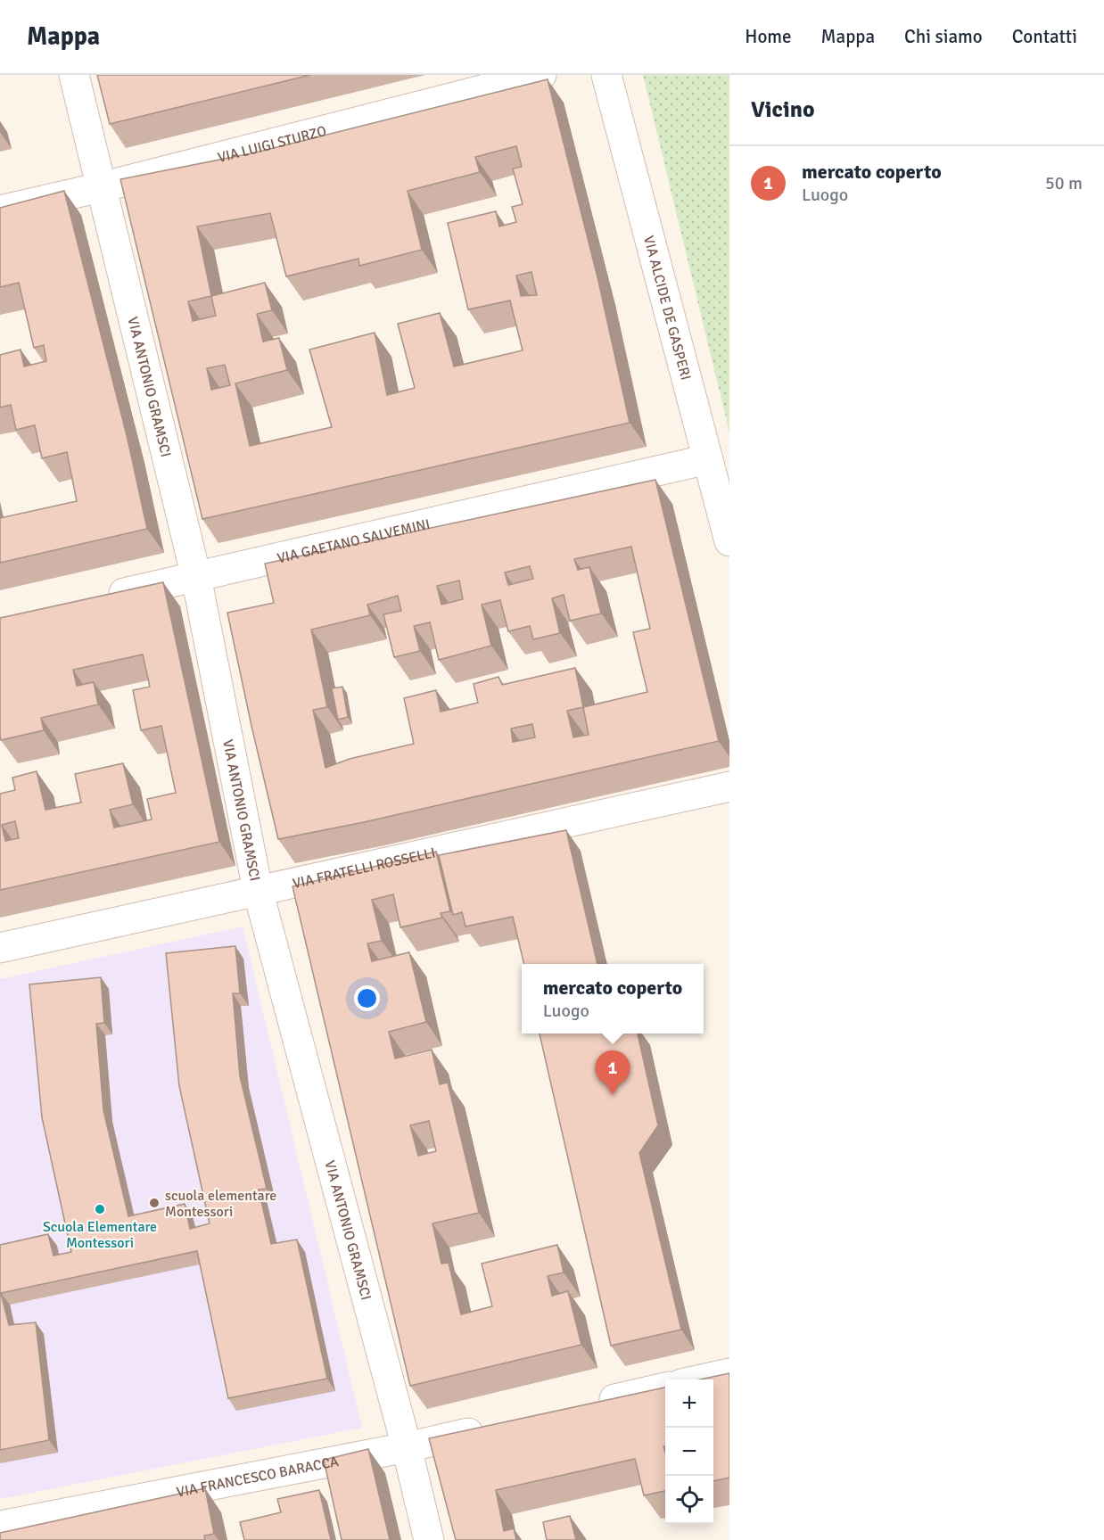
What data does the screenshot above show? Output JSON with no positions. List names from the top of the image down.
{
  "streets": {
    "street": [
      "VIA LUIGI STURZO",
      "VIA ALCIDE DE GASPERI",
      "VIA ANTONIO GRAMSCI",
      "VIA GAETANO SALVEMINI",
      "VIA FRATELLI ROSSELLI",
      "VIA FRANCESCO BARACCA"
    ]
  },
  "crossings": [
    ["VIA LUIGI STURZO", "VIA ANTONIO GRAMSCI"],
    ["VIA ALCIDE DE GASPERI", "VIA GAETANO SALVEMINI"],
    ["VIA ANTONIO GRAMSCI", "VIA GAETANO SALVEMINI"],
    ["VIA ANTONIO GRAMSCI", "VIA FRATELLI ROSSELLI"],
    ["VIA ANTONIO GRAMSCI", "VIA FRANCESCO BARACCA"]
  ],
  "places": ["scuola elementare Montessori", "Scuola Elementare Montessori"],
  "page": {
    "header": "Mappa",
    "nav": [
      "Home",
      "Mappa",
      "Chi siamo",
      "Contatti"
    ],
    "heading": "Vicino",
    "list": [
      {
        "mark": "1",
        "name": "mercato coperto",
        "note": "Luogo",
        "value": "50 m"
      }
    ],
    "popup": ["mercato coperto", "Luogo"],
    "pins": "1",
    "map_buttons": ["+", "−"]
  }
}
